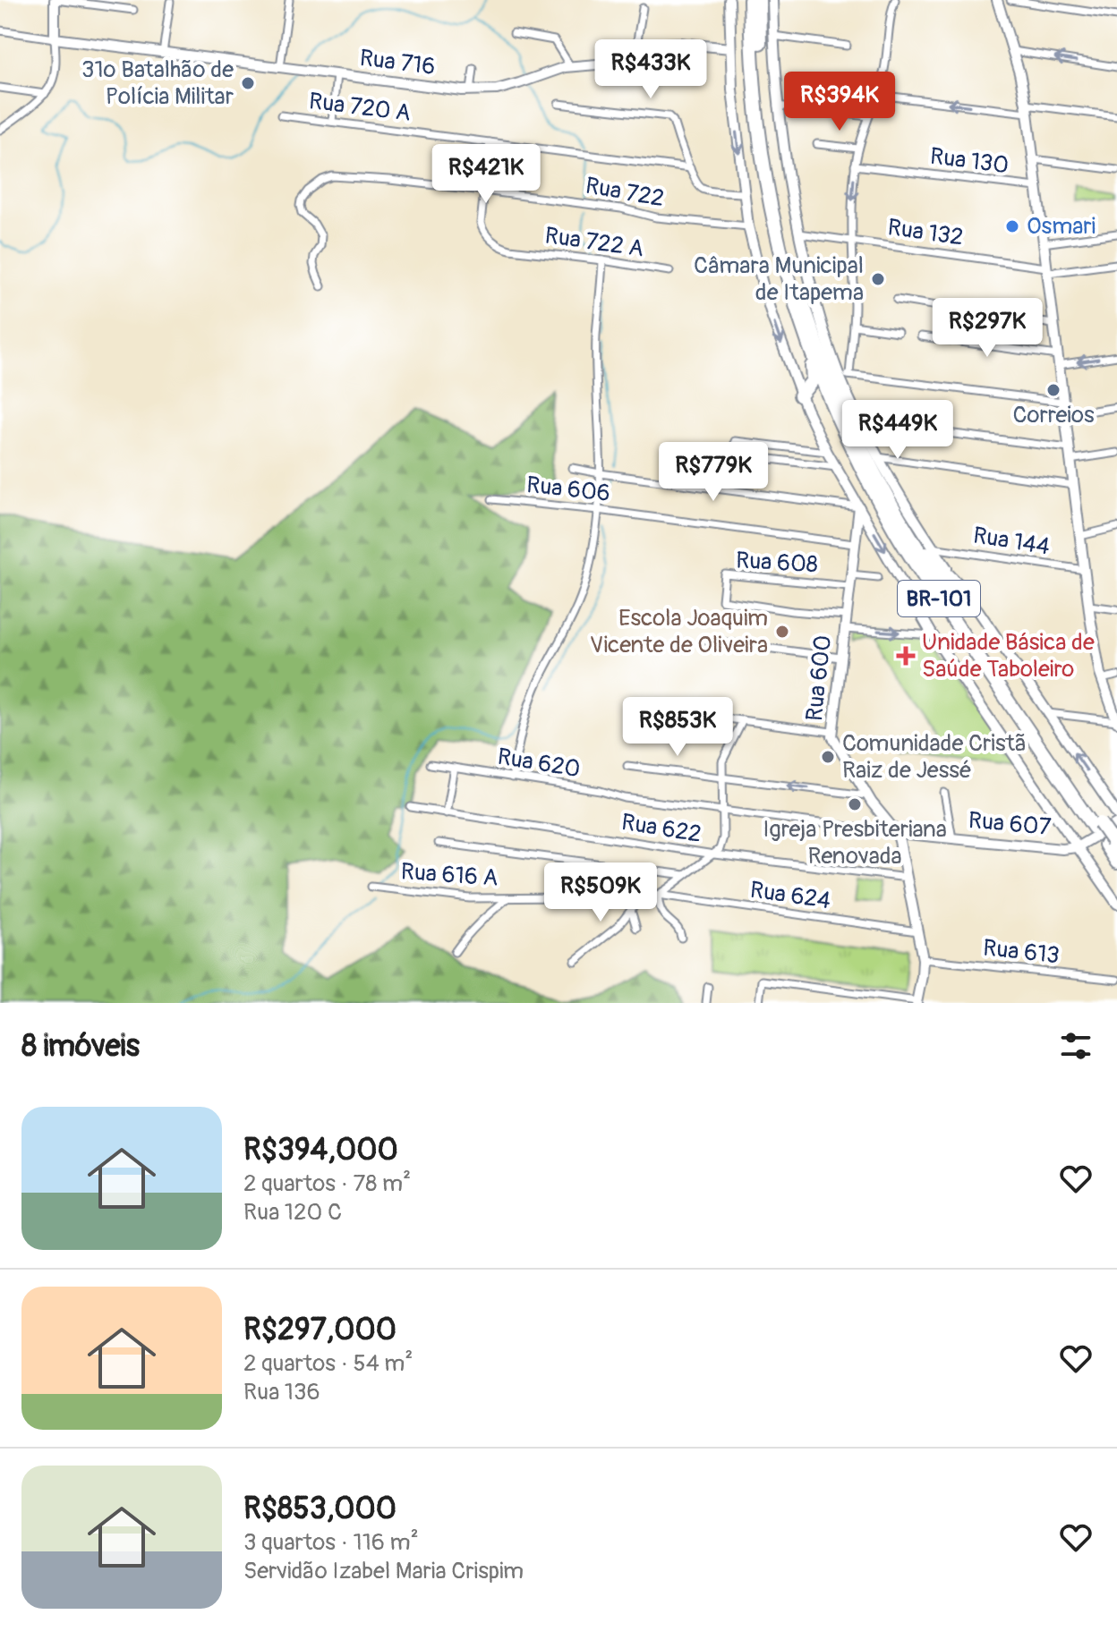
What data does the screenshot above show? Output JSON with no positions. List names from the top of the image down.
{
  "streets": {
    "highway": ["BR-101"],
    "main road": ["Rua 716", "Rua 600", "Rua 607"],
    "street": [
      "Rua 720 A",
      "Rua 130",
      "Rua 722",
      "Rua 132",
      "Rua 722 A",
      "Rua 606",
      "Rua 144",
      "Rua 608",
      "Rua 620",
      "Rua 622",
      "Rua 616 A",
      "Rua 624",
      "Rua 613"
    ]
  },
  "crossings": [
    ["Rua 720 A", "Rua 722 A"],
    ["Rua 722", "Rua 722 A"],
    ["Rua 606", "Rua 600"],
    ["Rua 608", "Rua 600"],
    ["Rua 600", "Rua 620"],
    ["Rua 600", "Rua 607"],
    ["Rua 600", "Rua 622"],
    ["Rua 600", "Rua 624"],
    ["Rua 600", "Rua 613"],
    ["Rua 620", "Rua 607"],
    ["Rua 622", "Rua 616 A"],
    ["Rua 616 A", "Rua 624"]
  ],
  "places": {
    "other": [
      "31º Batalhão de Polícia Militar",
      "Osmari",
      "Câmara Municipal de Itapema",
      "Correios",
      "Escola Joaquim Vicente de Oliveira",
      "Comunidade Cristã Raiz de Jessé",
      "Igreja Presbiteriana Renovada"
    ],
    "health": ["Unidade Básica de Saúde Taboleiro"]
  },
  "page": {
    "price": [
      "R$433K",
      "R$394K",
      "R$421K",
      "R$297K",
      "R$449K",
      "R$779K",
      "R$853K",
      "R$509K"
    ],
    "heading": "8 imóveis",
    "list": [
      {
        "name": "R$394,000",
        "note": "2 quartos · 78 m² · Rua 120 C"
      },
      {
        "name": "R$297,000",
        "note": "2 quartos · 54 m² · Rua 136"
      },
      {
        "name": "R$853,000",
        "note": "3 quartos · 116 m² · Servidão Izabel Maria Crispim"
      }
    ]
  }
}
